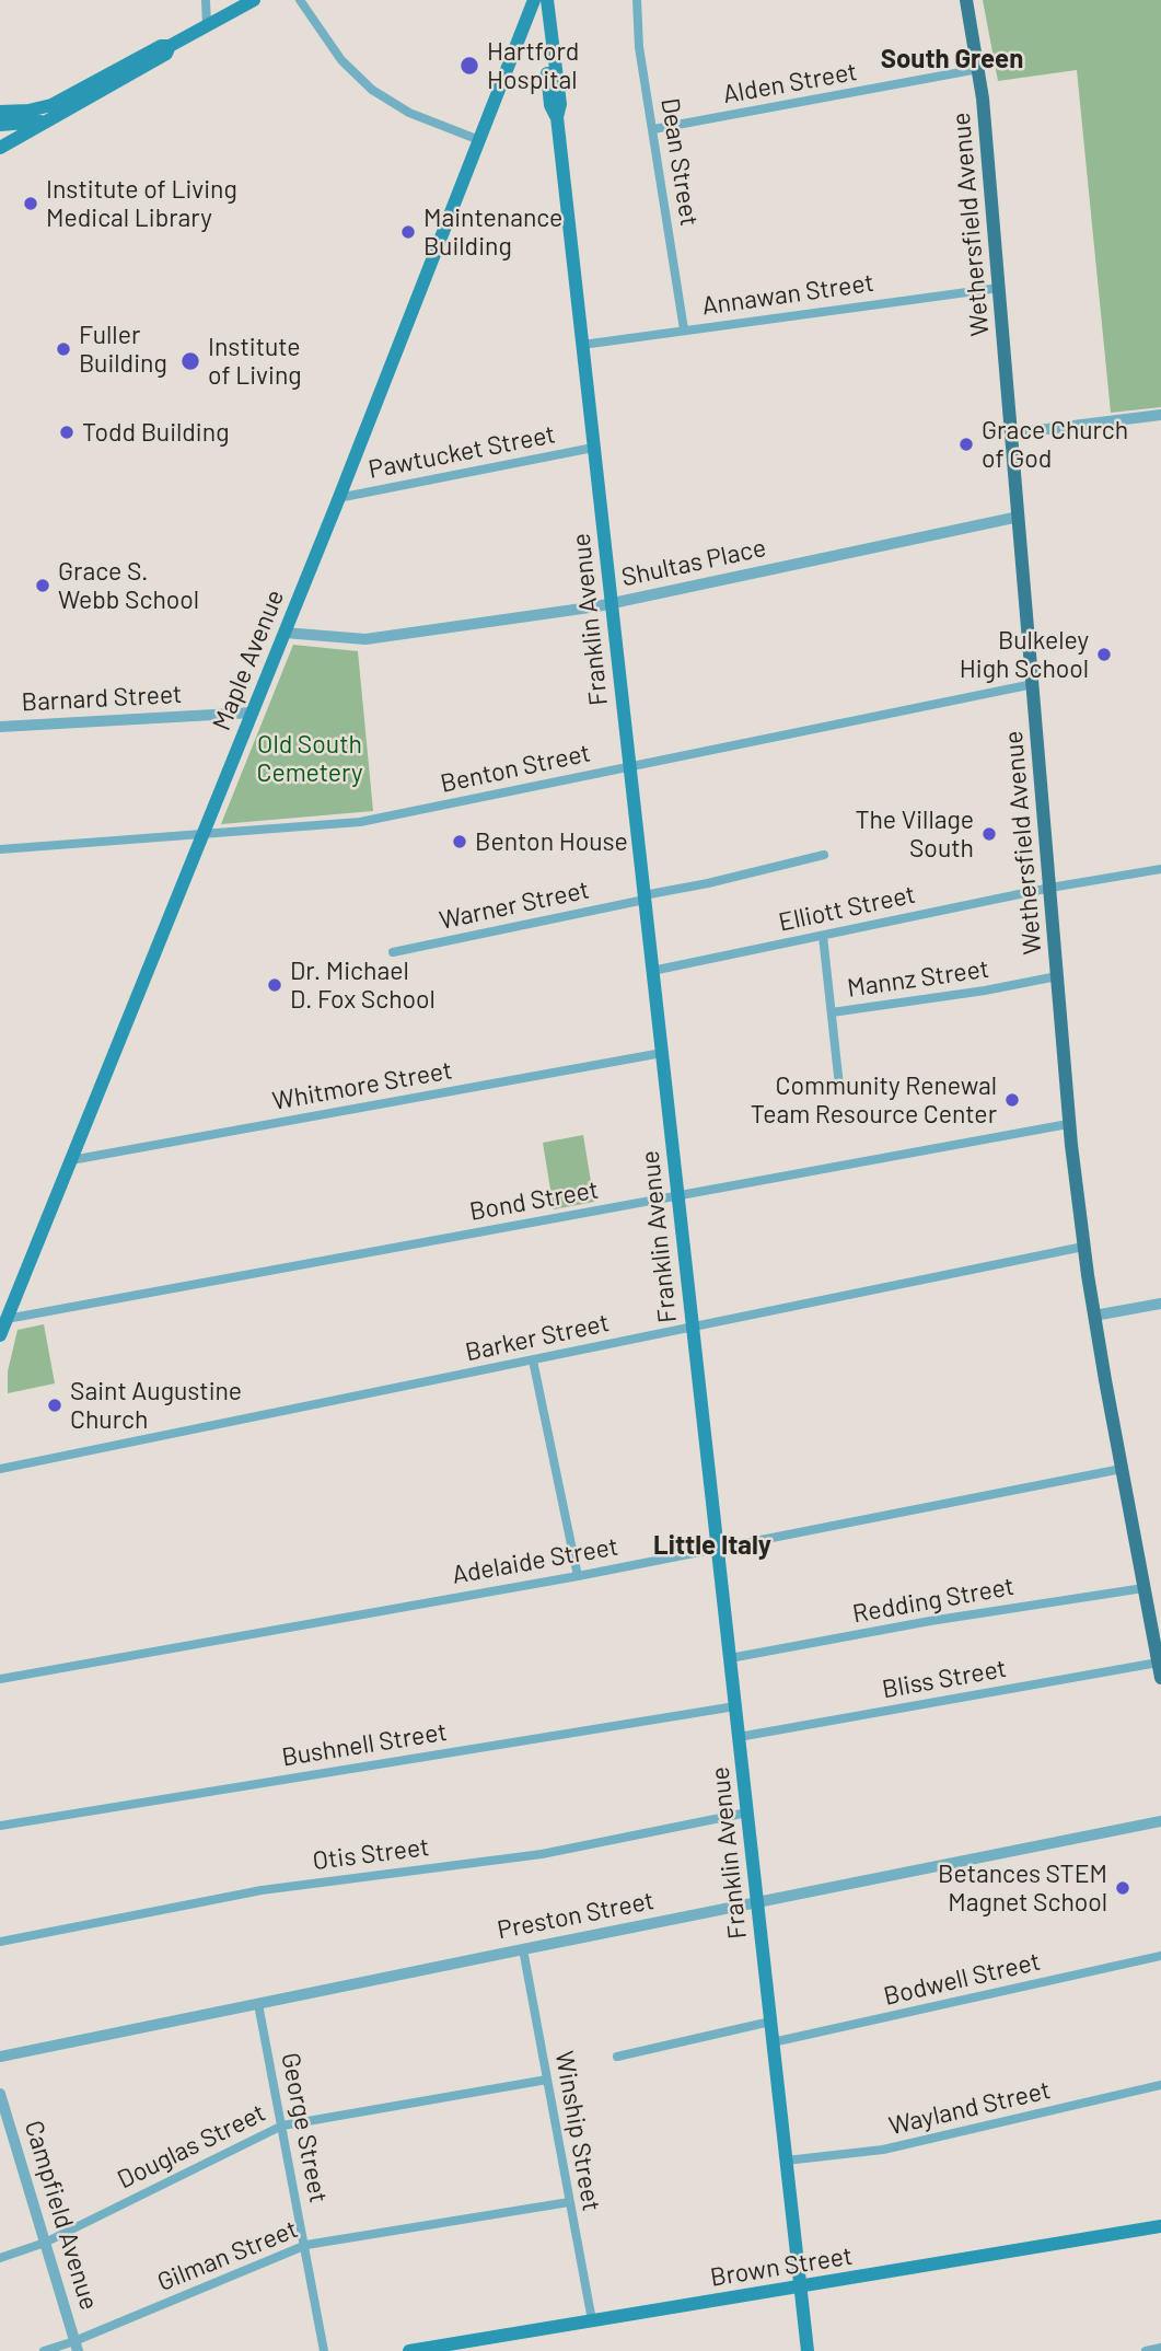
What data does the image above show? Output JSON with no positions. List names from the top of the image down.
{
  "streets": {
    "main road": [
      "Wethersfield Avenue",
      "Franklin Avenue",
      "Maple Avenue",
      "Brown Street"
    ],
    "street": [
      "Alden Street",
      "Dean Street",
      "Annawan Street",
      "Pawtucket Street",
      "Shultas Place",
      "Barnard Street",
      "Benton Street",
      "Warner Street",
      "Elliott Street",
      "Mannz Street",
      "Whitmore Street",
      "Bond Street",
      "Barker Street",
      "Adelaide Street",
      "Redding Street",
      "Bliss Street",
      "Bushnell Street",
      "Otis Street",
      "Preston Street",
      "Bodwell Street",
      "Wayland Street",
      "George Street",
      "Winship Street",
      "Douglas Street",
      "Campfield Avenue",
      "Gilman Street"
    ]
  },
  "crossings": [
    ["Alden Street", "Dean Street"],
    ["Alden Street", "Wethersfield Avenue"],
    ["Dean Street", "Annawan Street"],
    ["Wethersfield Avenue", "Annawan Street"],
    ["Wethersfield Avenue", "Shultas Place"],
    ["Wethersfield Avenue", "Benton Street"],
    ["Wethersfield Avenue", "Elliott Street"],
    ["Wethersfield Avenue", "Mannz Street"],
    ["Wethersfield Avenue", "Bond Street"],
    ["Wethersfield Avenue", "Barker Street"],
    ["Wethersfield Avenue", "Adelaide Street"],
    ["Wethersfield Avenue", "Redding Street"],
    ["Wethersfield Avenue", "Bliss Street"],
    ["Annawan Street", "Franklin Avenue"],
    ["Pawtucket Street", "Franklin Avenue"],
    ["Pawtucket Street", "Maple Avenue"],
    ["Shultas Place", "Franklin Avenue"],
    ["Shultas Place", "Maple Avenue"],
    ["Franklin Avenue", "Benton Street"],
    ["Franklin Avenue", "Warner Street"],
    ["Franklin Avenue", "Elliott Street"],
    ["Franklin Avenue", "Whitmore Street"],
    ["Franklin Avenue", "Bond Street"],
    ["Franklin Avenue", "Barker Street"],
    ["Franklin Avenue", "Adelaide Street"],
    ["Franklin Avenue", "Redding Street"],
    ["Franklin Avenue", "Bliss Street"],
    ["Franklin Avenue", "Bushnell Street"],
    ["Franklin Avenue", "Otis Street"],
    ["Franklin Avenue", "Preston Street"],
    ["Franklin Avenue", "Bodwell Street"],
    ["Franklin Avenue", "Wayland Street"],
    ["Franklin Avenue", "Brown Street"],
    ["Maple Avenue", "Barnard Street"],
    ["Maple Avenue", "Benton Street"],
    ["Maple Avenue", "Whitmore Street"],
    ["Maple Avenue", "Bond Street"],
    ["Preston Street", "George Street"],
    ["Preston Street", "Winship Street"],
    ["George Street", "Douglas Street"],
    ["George Street", "Gilman Street"],
    ["Winship Street", "Douglas Street"],
    ["Winship Street", "Gilman Street"],
    ["Winship Street", "Brown Street"],
    ["Douglas Street", "Campfield Avenue"],
    ["Campfield Avenue", "Gilman Street"]
  ],
  "districts": ["South Green", "Little Italy"],
  "parks": ["Old South Cemetery"],
  "places": [
    "Hartford Hospital",
    "Institute of Living Medical Library",
    "Maintenance Building",
    "Fuller Building",
    "Institute of Living",
    "Todd Building",
    "Grace Church of God",
    "Grace S. Webb School",
    "Bulkeley High School",
    "The Village South",
    "Benton House",
    "Dr. Michael D. Fox School",
    "Community Renewal Team Resource Center",
    "Saint Augustine Church",
    "Betances STEM Magnet School"
  ]
}
